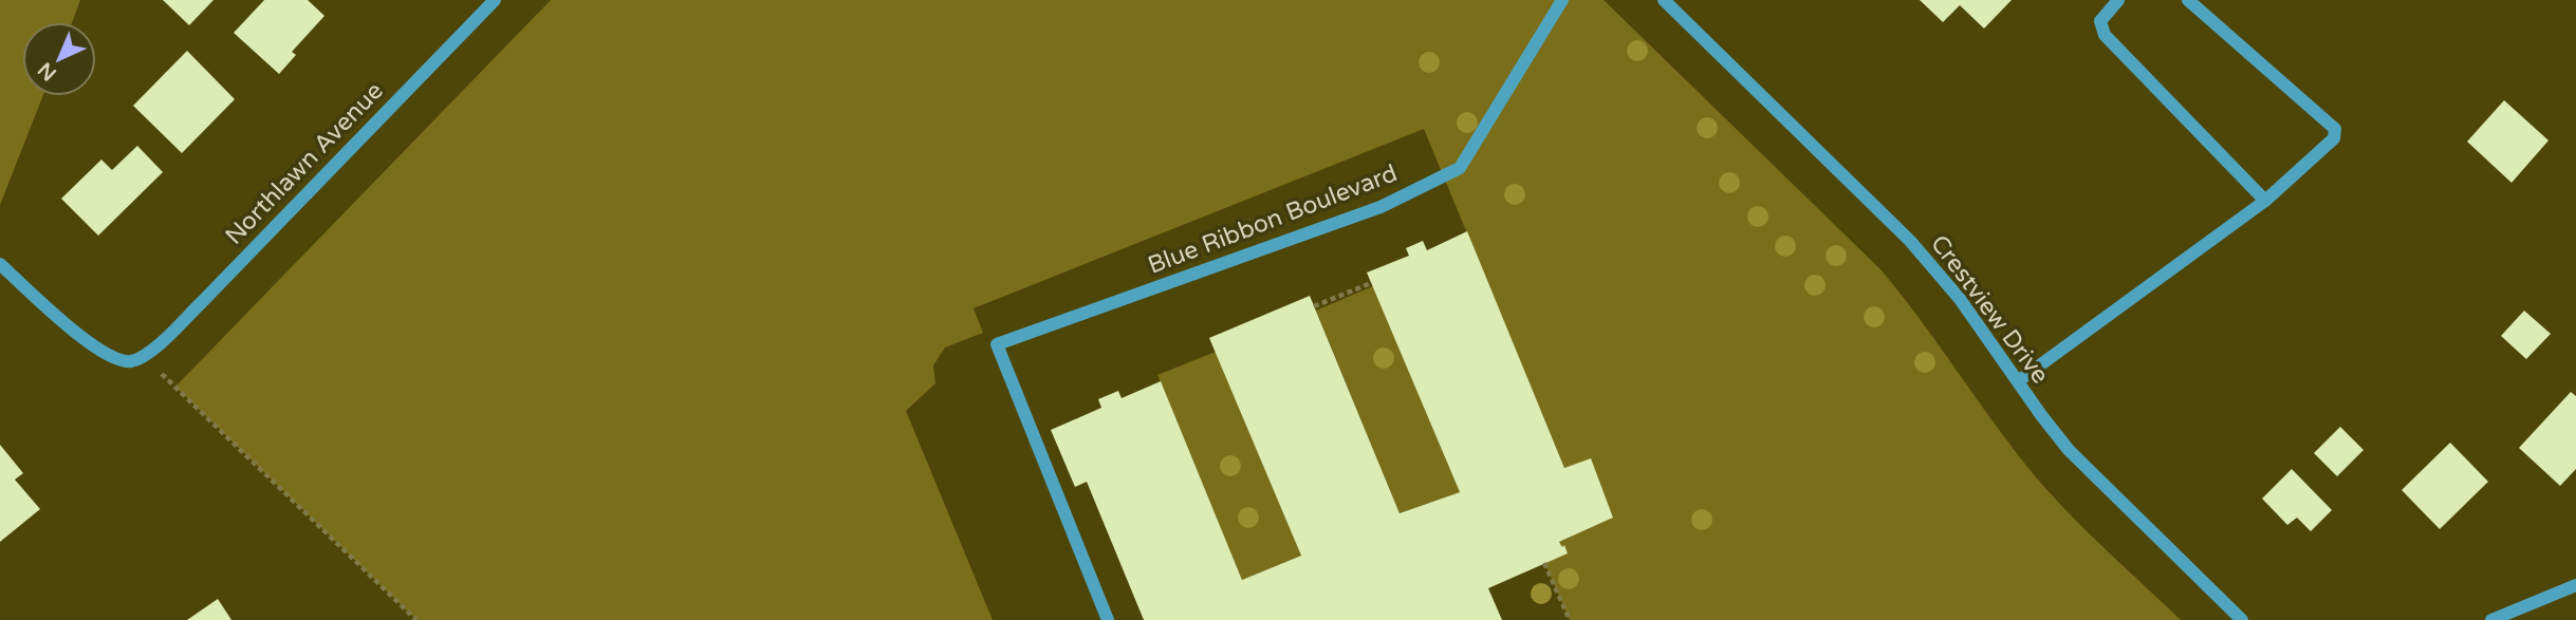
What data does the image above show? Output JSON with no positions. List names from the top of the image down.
{
  "streets": {
    "street": ["Northlawn Avenue", "Blue Ribbon Boulevard", "Crestview Drive"]
  },
  "north": "bottom left"
}
